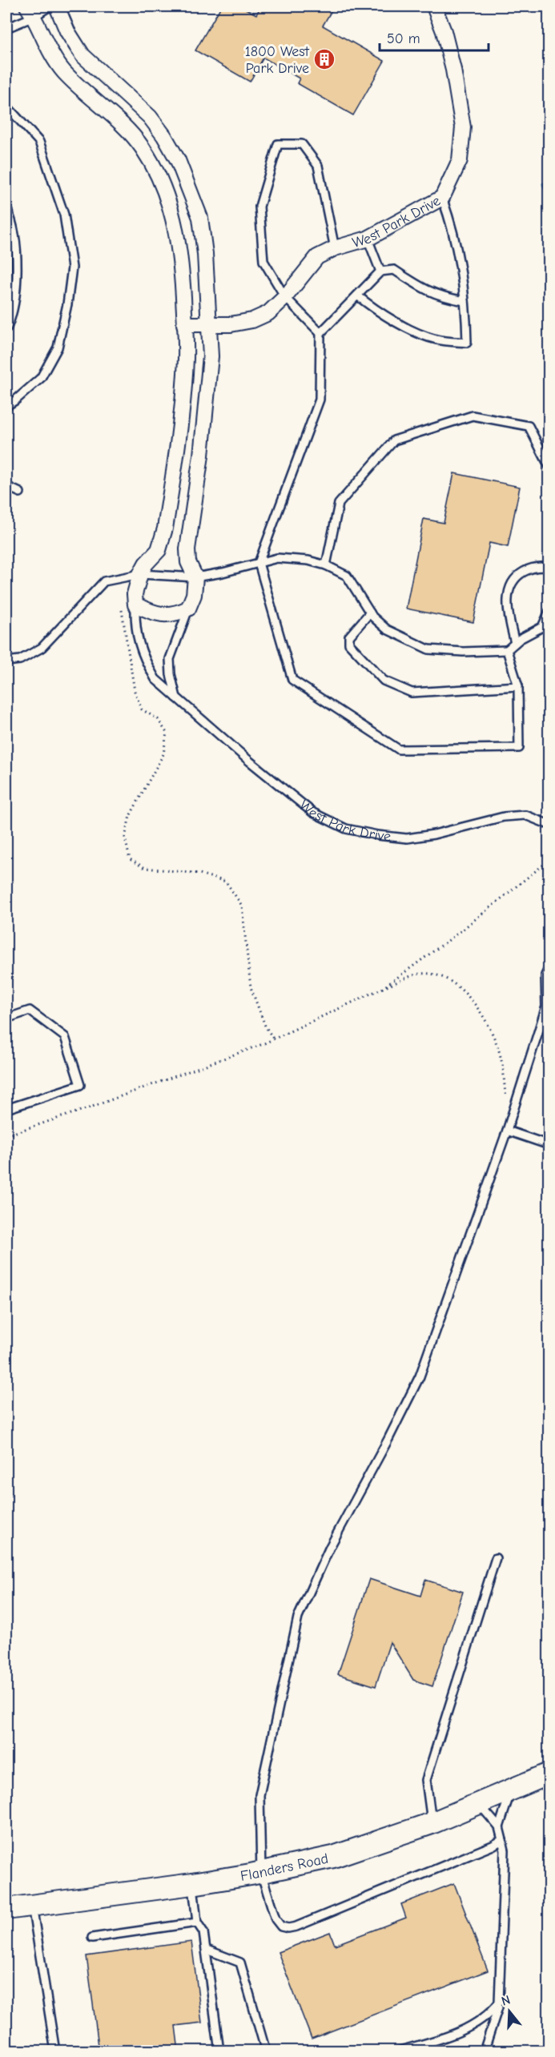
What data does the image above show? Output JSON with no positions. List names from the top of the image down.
{
  "streets": {
    "main road": ["Flanders Road"],
    "street": ["West Park Drive"]
  },
  "places": {
    "building": ["1800 West Park Drive"]
  },
  "scale_bar": "50 m",
  "north": "top"
}
